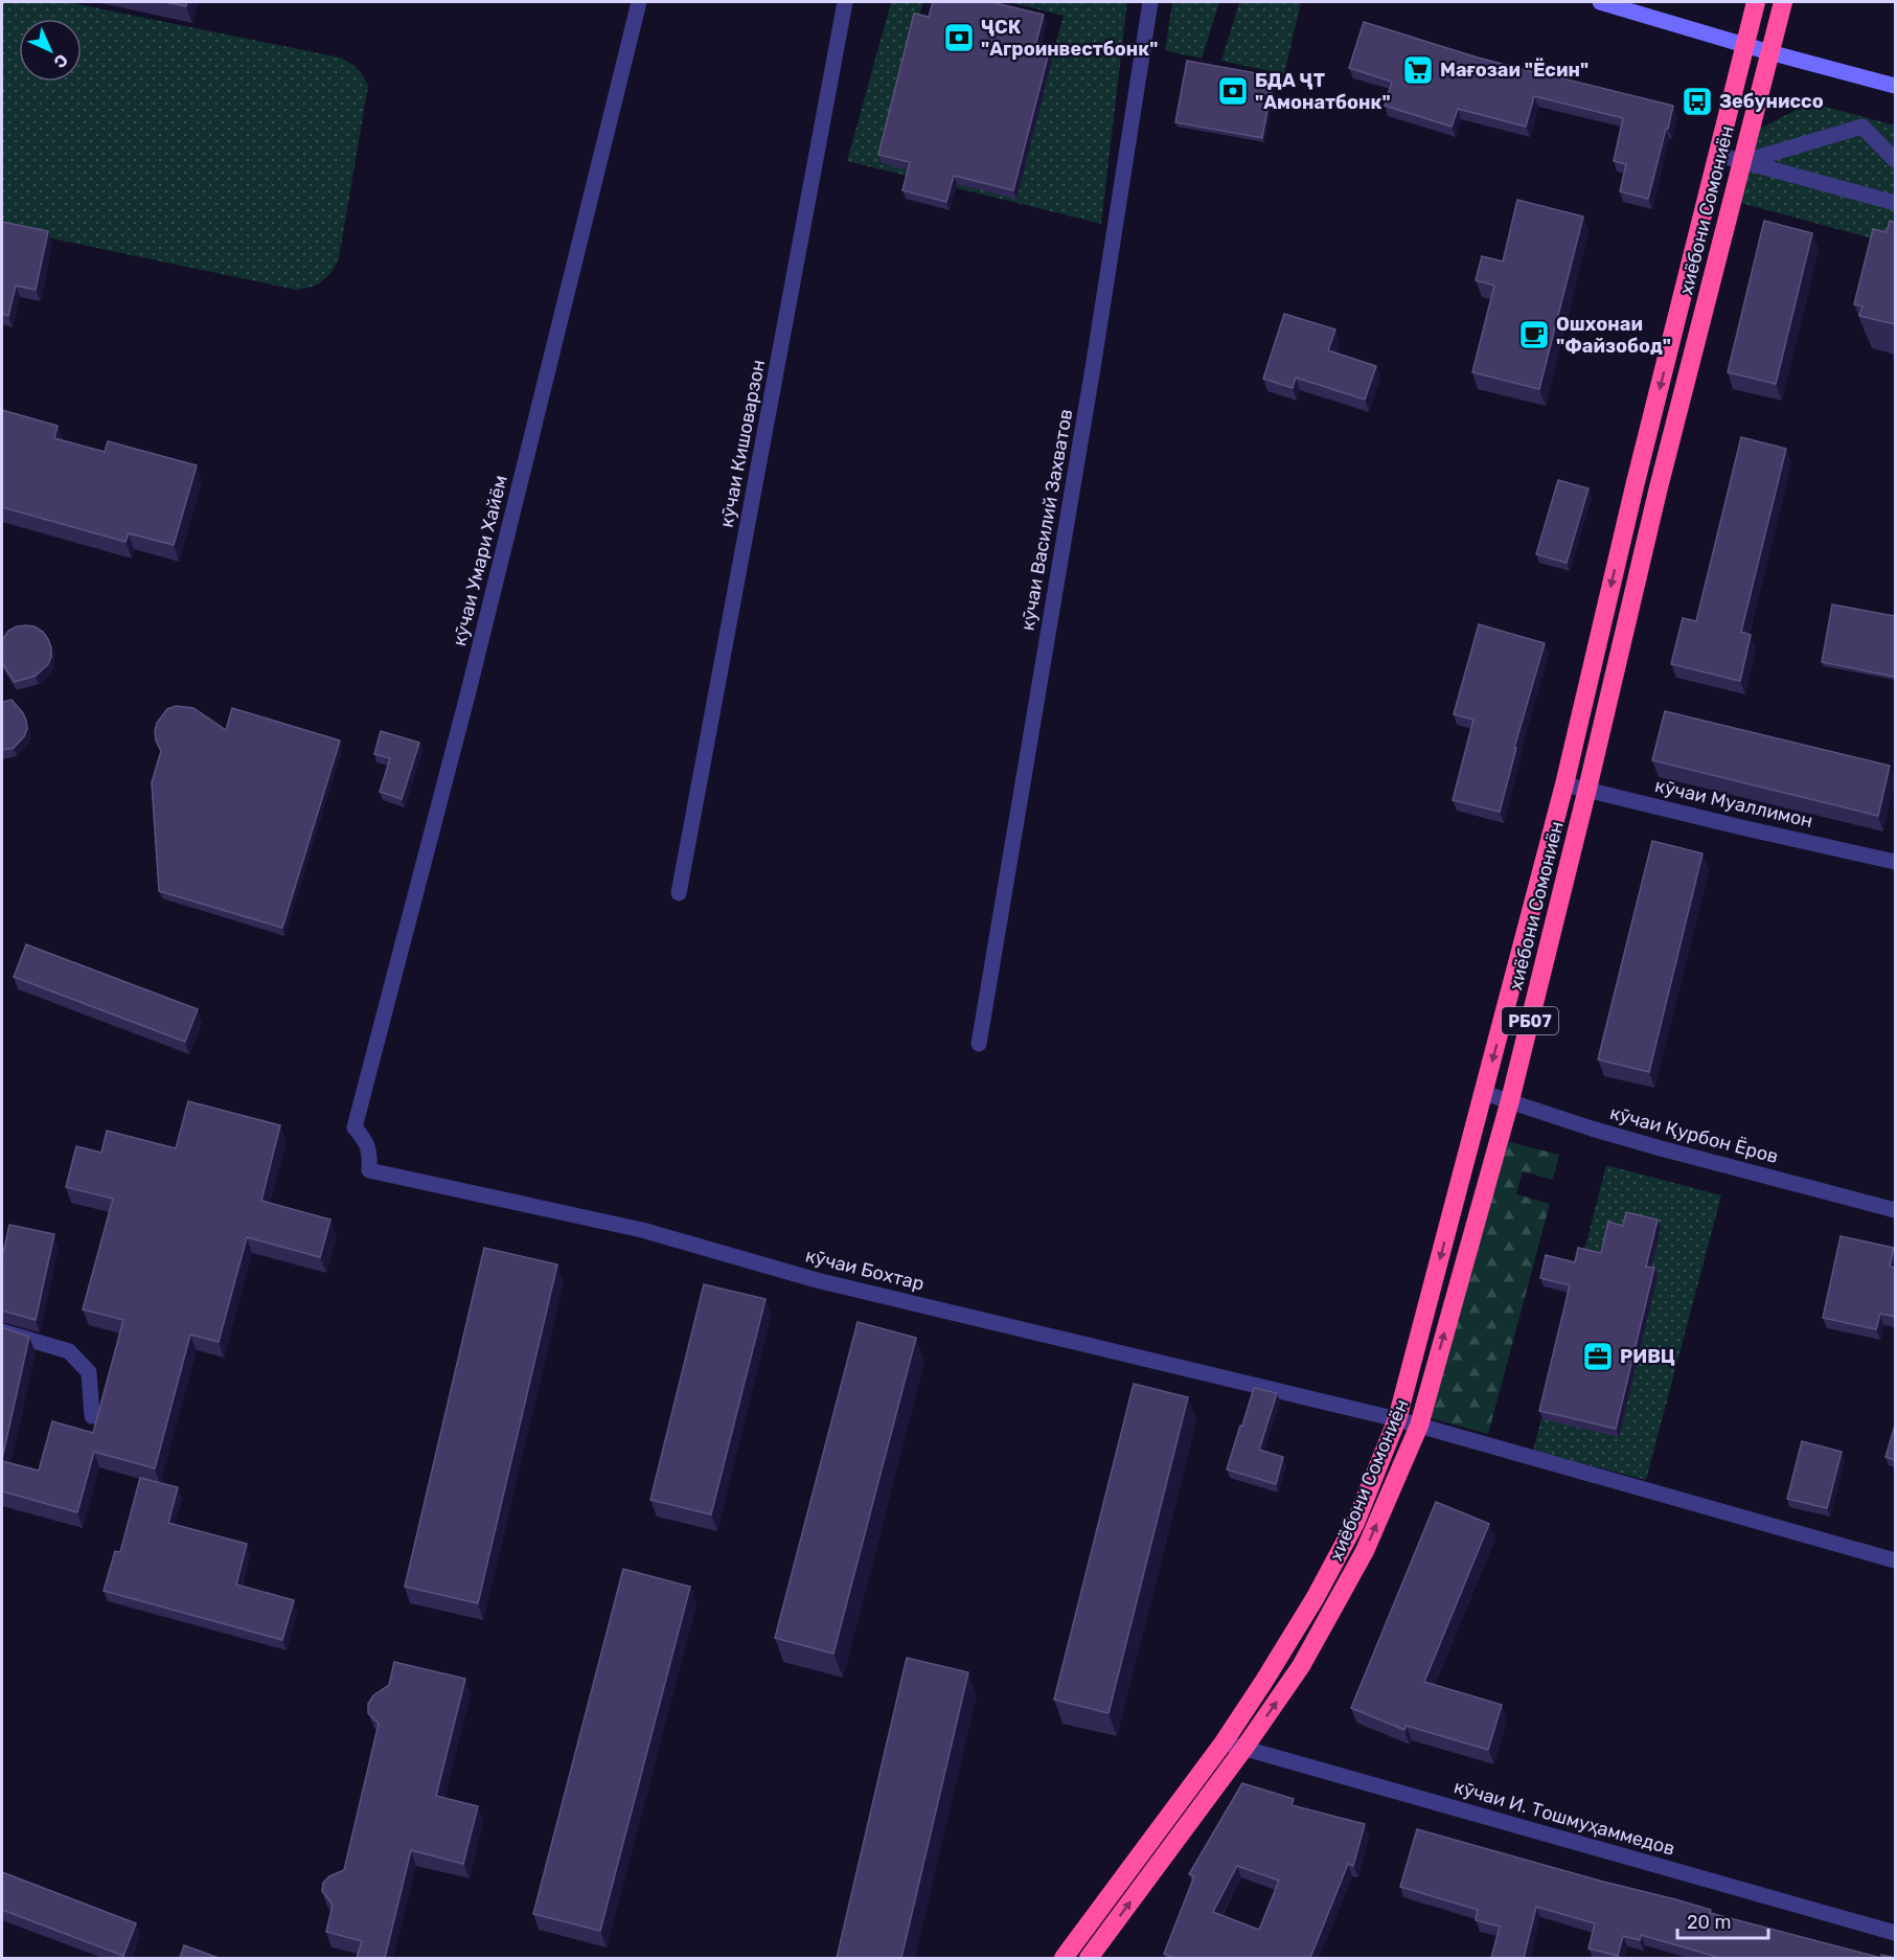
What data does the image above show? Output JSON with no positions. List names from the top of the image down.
{
  "streets": {
    "highway": ["хиёбони Сомониён", "РБ07"],
    "street": [
      "кӯчаи Кишоварзон",
      "кӯчаи Василий Захватов",
      "кӯчаи Умари Хайём",
      "кӯчаи Муаллимон",
      "кӯчаи Қурбон Ёров",
      "кӯчаи Бохтар",
      "кӯчаи И. Тошмуҳаммедов"
    ]
  },
  "crossings": [
    ["хиёбони Сомониён", "кӯчаи Муаллимон"],
    ["хиёбони Сомониён", "кӯчаи Қурбон Ёров"],
    ["хиёбони Сомониён", "кӯчаи Бохтар"],
    ["хиёбони Сомониён", "кӯчаи И. Тошмуҳаммедов"],
    ["кӯчаи Умари Хайём", "кӯчаи Бохтар"]
  ],
  "places": {
    "bank": ["ҶСК \"Агроинвестбонк\"", "БДА ҶТ \"Амонатбонк\""],
    "supermarket": ["Мағозаи \"Ёсин\""],
    "bus stop": ["Зебуниссо"],
    "cafe": ["Ошхонаи \"Файзобод\""],
    "office": ["РИВЦ"]
  },
  "scale_bar": "20 m",
  "north": "bottom right"
}
